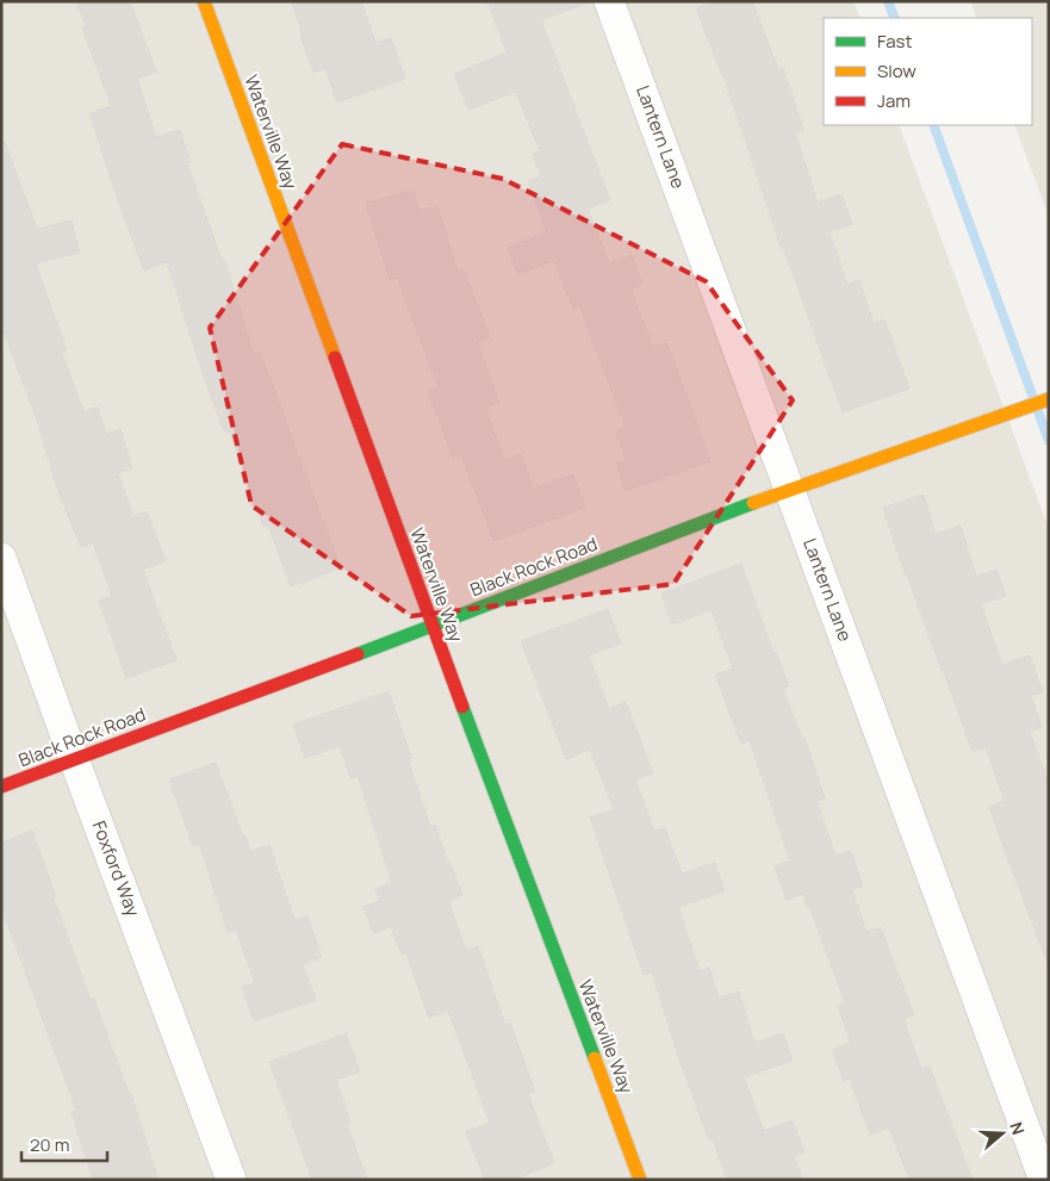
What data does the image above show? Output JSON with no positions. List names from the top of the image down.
{
  "streets": {
    "street": [
      "Waterville Way",
      "Lantern Lane",
      "Black Rock Road",
      "Foxford Way"
    ]
  },
  "crossings": [
    ["Waterville Way", "Black Rock Road"],
    ["Lantern Lane", "Black Rock Road"],
    ["Black Rock Road", "Foxford Way"]
  ],
  "legend": ["Fast", "Slow", "Jam"],
  "scale_bar": "20 m",
  "north": "right"
}
